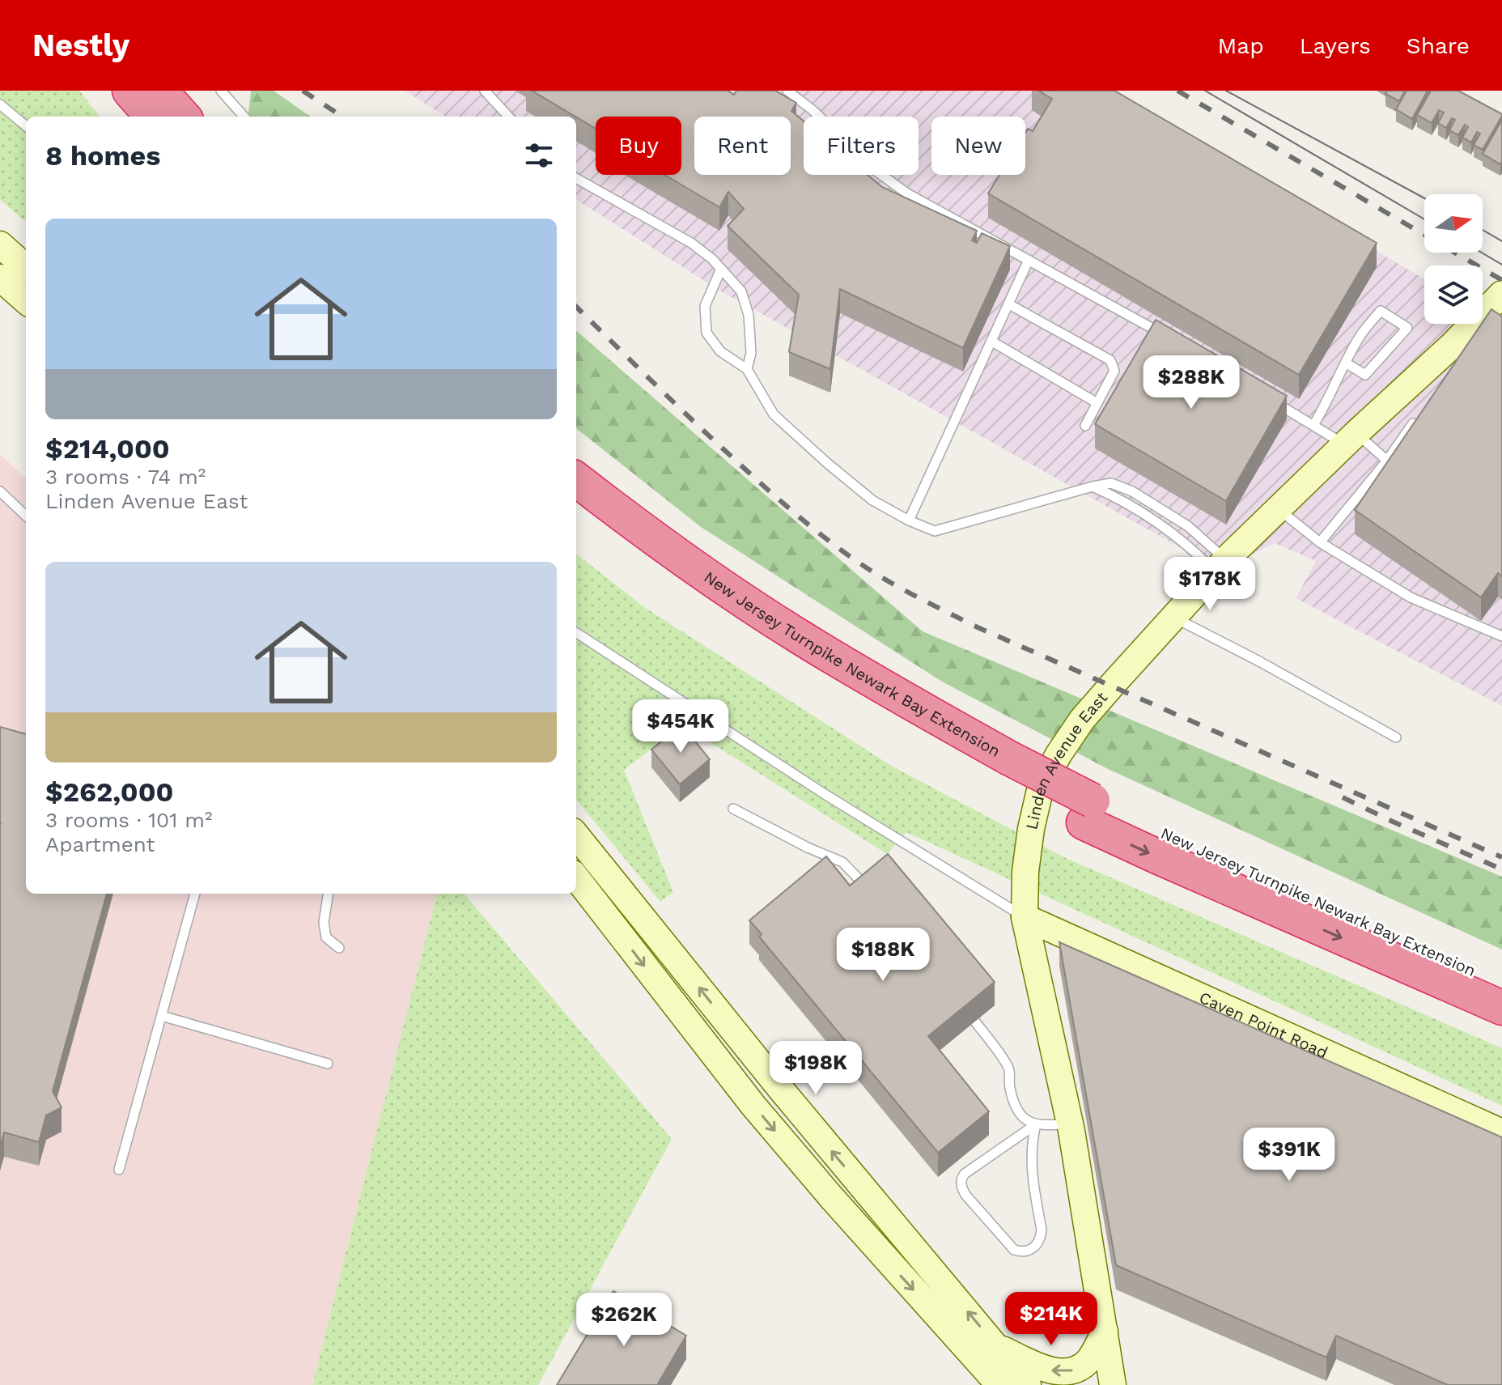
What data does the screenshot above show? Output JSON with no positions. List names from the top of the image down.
{
  "streets": {
    "highway": ["New Jersey Turnpike Newark Bay Extension"],
    "street": ["Linden Avenue East", "Caven Point Road"]
  },
  "crossings": [
    ["Linden Avenue East", "Caven Point Road"]
  ],
  "north": "right",
  "page": {
    "header": "Nestly",
    "nav": ["Map", "Layers", "Share"],
    "chip": [
      "Buy",
      "Rent",
      "Filters",
      "New"
    ],
    "heading": "8 homes",
    "list": [
      {
        "name": "$214,000",
        "note": "3 rooms · 74 m² · Linden Avenue East"
      },
      {
        "name": "$262,000",
        "note": "3 rooms · 101 m² · Apartment"
      }
    ],
    "price": [
      "$288K",
      "$178K",
      "$454K",
      "$188K",
      "$198K",
      "$391K",
      "$214K",
      "$262K"
    ]
  }
}
